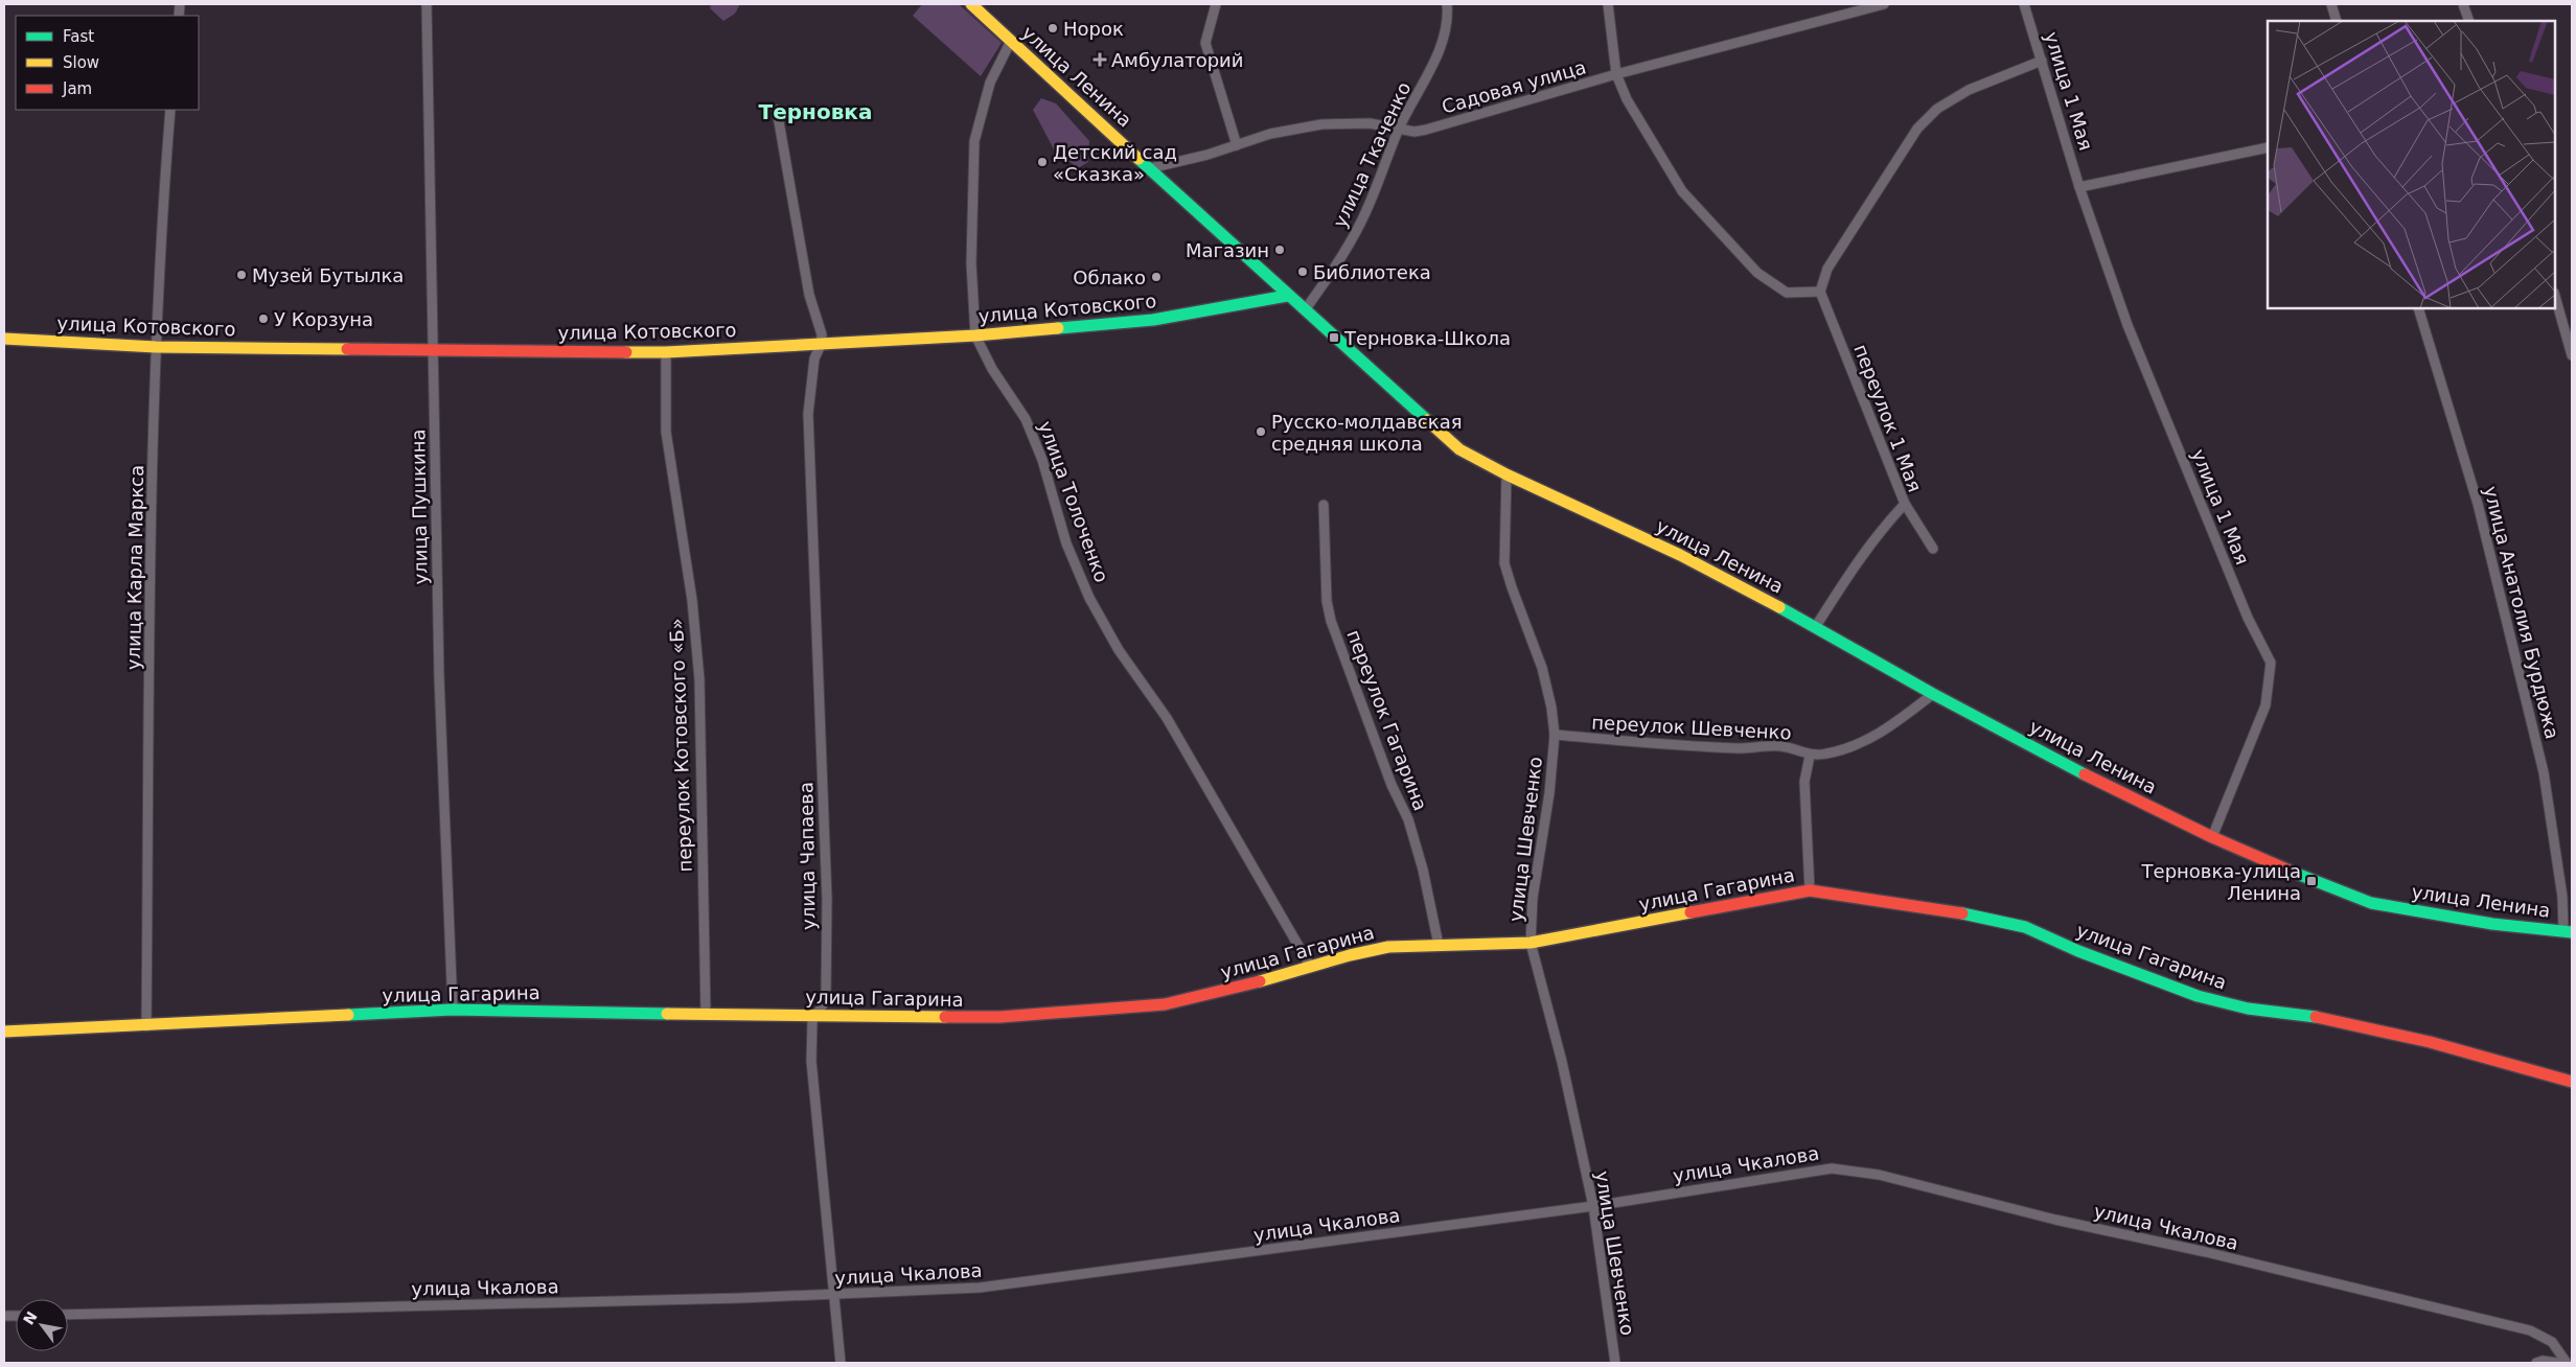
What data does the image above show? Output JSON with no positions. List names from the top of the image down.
{
  "streets": {
    "street": [
      "улица Ленина",
      "Садовая улица",
      "улица 1 Мая",
      "улица Ткаченко",
      "улица Котовского",
      "переулок 1 Мая",
      "улица Толоченко",
      "улица Пушкина",
      "улица Карла Маркса",
      "улица Анатолия Бурдюжа",
      "переулок Гагарина",
      "переулок Шевченко",
      "переулок Котовского «Б»",
      "улица Шевченко",
      "улица Чапаева",
      "улица Гагарина",
      "улица Чкалова"
    ]
  },
  "crossings": [
    ["улица Ленина", "Садовая улица"],
    ["улица Ленина", "улица 1 Мая"],
    ["улица Ленина", "улица Ткаченко"],
    ["улица Ленина", "улица Котовского"],
    ["улица Ленина", "переулок 1 Мая"],
    ["улица Ленина", "улица Толоченко"],
    ["улица Ленина", "улица Анатолия Бурдюжа"],
    ["улица Ленина", "переулок Шевченко"],
    ["улица Ленина", "улица Шевченко"],
    ["Садовая улица", "улица Ткаченко"],
    ["улица Котовского", "улица Толоченко"],
    ["улица Котовского", "улица Пушкина"],
    ["улица Котовского", "улица Карла Маркса"],
    ["улица Котовского", "переулок Котовского «Б»"],
    ["улица Котовского", "улица Чапаева"],
    ["улица Толоченко", "улица Гагарина"],
    ["улица Пушкина", "улица Гагарина"],
    ["улица Карла Маркса", "улица Гагарина"],
    ["переулок Гагарина", "улица Гагарина"],
    ["переулок Шевченко", "улица Шевченко"],
    ["переулок Котовского «Б»", "улица Гагарина"],
    ["улица Шевченко", "улица Гагарина"],
    ["улица Шевченко", "улица Чкалова"],
    ["улица Чапаева", "улица Гагарина"],
    ["улица Чапаева", "улица Чкалова"]
  ],
  "districts": ["Терновка"],
  "places": {
    "other": [
      "Норок",
      "Детский сад «Сказка»",
      "Магазин",
      "Библиотека",
      "Музей Бутылка",
      "Облако",
      "У Корзуна",
      "Русско-молдавская средняя школа"
    ],
    "health": ["Амбулаторий"],
    "transit": ["Терновка-Школа", "Терновка-улица Ленина"]
  },
  "legend": ["Fast", "Slow", "Jam"],
  "north": "top left"
}
